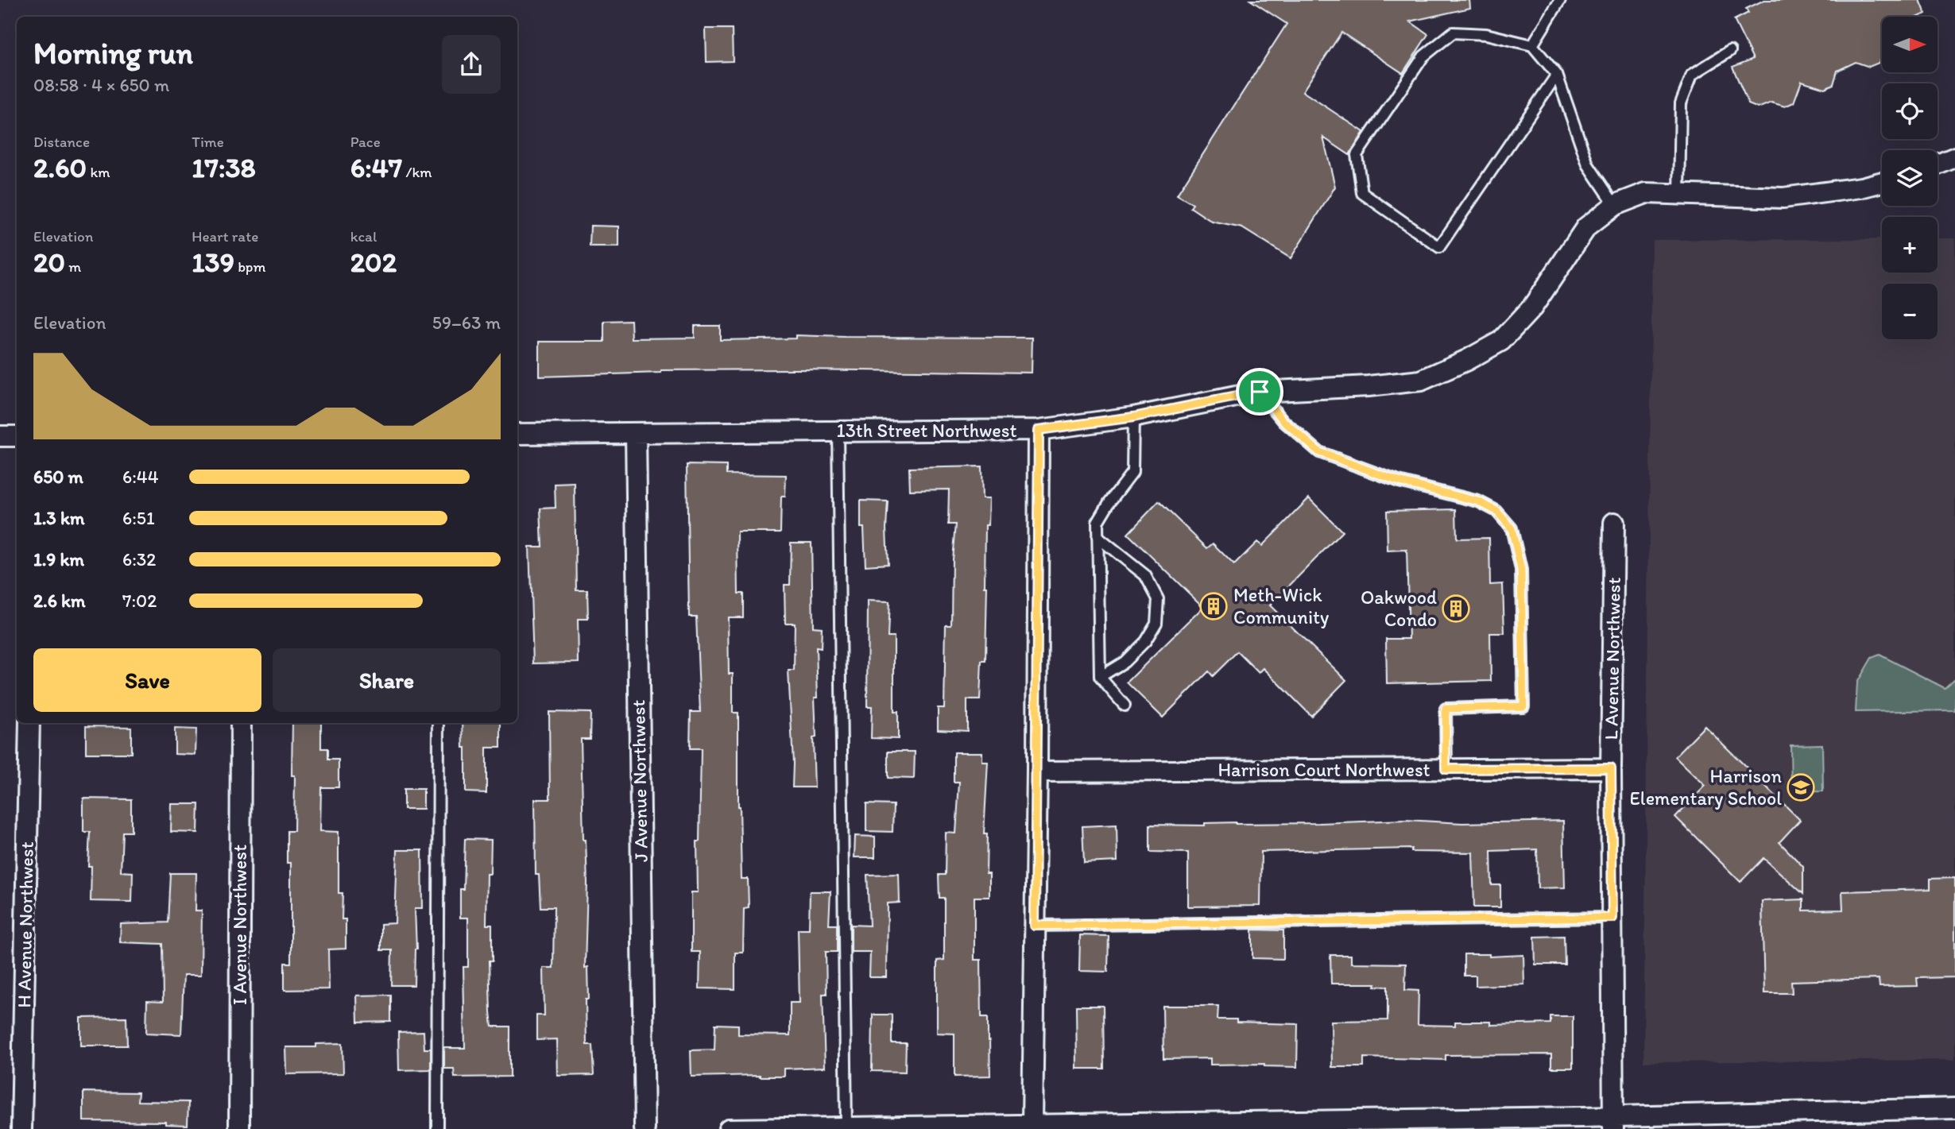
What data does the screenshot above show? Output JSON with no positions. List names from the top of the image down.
{
  "streets": {
    "street": [
      "13th Street Northwest",
      "L Avenue Northwest",
      "Harrison Court Northwest",
      "J Avenue Northwest",
      "H Avenue Northwest",
      "I Avenue Northwest"
    ]
  },
  "crossings": [
    ["13th Street Northwest", "J Avenue Northwest"],
    ["L Avenue Northwest", "Harrison Court Northwest"]
  ],
  "places": {
    "building": ["Meth-Wick Community", "Oakwood Condo"],
    "school or university": ["Harrison Elementary School"]
  },
  "north": "right",
  "page": {
    "map_buttons": ["+", "−"],
    "heading": ["Morning run", "08:58 · 4 × 650 m"],
    "stats": [
      ["Distance", "2.60 km"],
      ["Time", "17:38"],
      ["Pace", "6:47 /km"],
      ["Elevation", "20 m"],
      ["Heart rate", "139 bpm"],
      ["kcal", "202"]
    ],
    "chart": ["Elevation", "59–63 m"],
    "list": [
      {
        "name": "650 m",
        "note": "6:44"
      },
      {
        "name": "1.3 km",
        "note": "6:51"
      },
      {
        "name": "1.9 km",
        "note": "6:32"
      },
      {
        "name": "2.6 km",
        "note": "7:02"
      }
    ],
    "buttons": ["Save", "Share"]
  }
}
